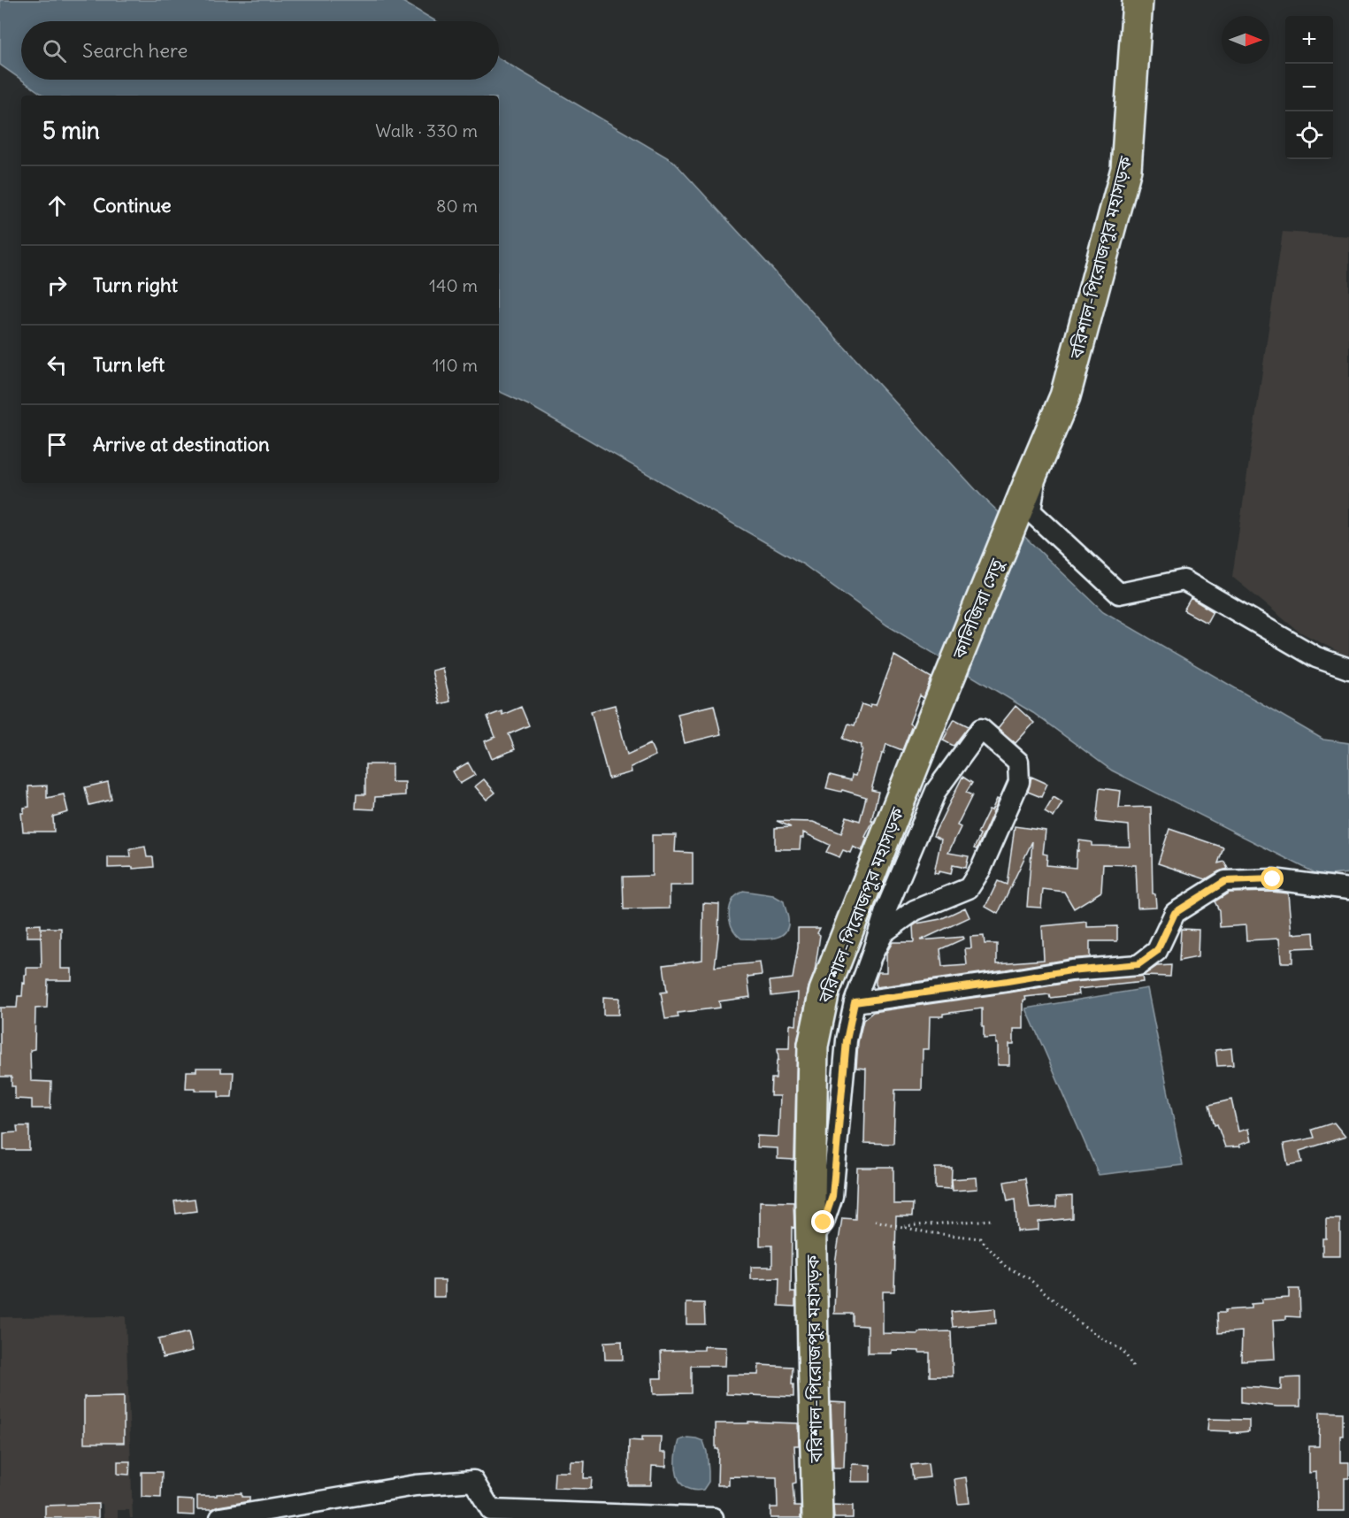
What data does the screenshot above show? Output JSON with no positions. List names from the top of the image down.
{
  "streets": {
    "highway": ["বরিশাল-পিরোজপুর মহাসড়ক", "কালিজিরা সেতু"]
  },
  "crossings": [
    ["বরিশাল-পিরোজপুর মহাসড়ক", "কালিজিরা সেতু"]
  ],
  "north": "right",
  "page": {
    "map_buttons": ["+", "−"],
    "search": "Search here",
    "heading": ["5 min", "Walk · 330 m"],
    "list": [
      ["Continue", "80 m"],
      ["Turn right", "140 m"],
      ["Turn left", "110 m"],
      "Arrive at destination"
    ]
  }
}
